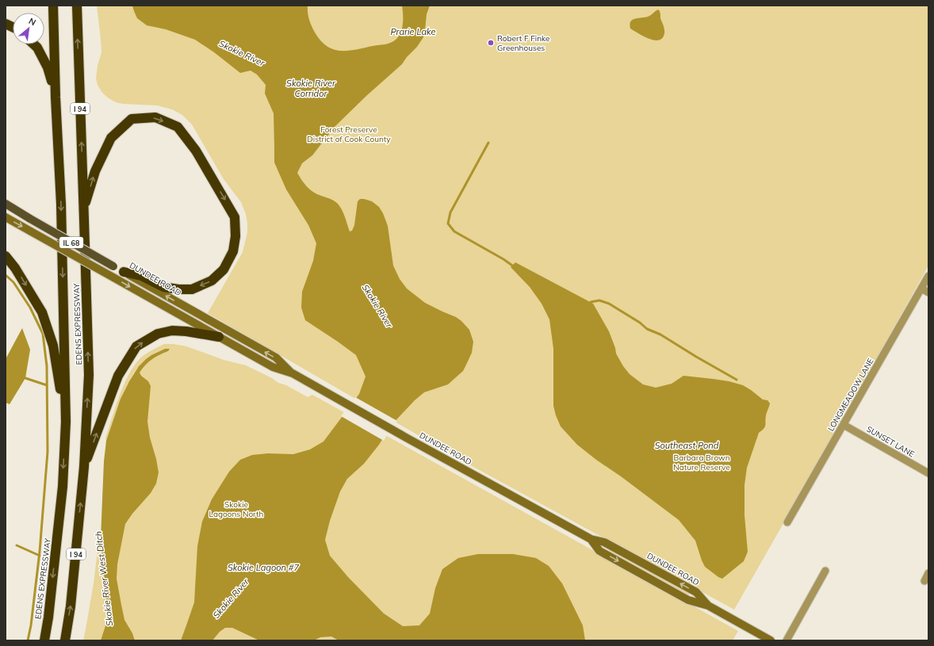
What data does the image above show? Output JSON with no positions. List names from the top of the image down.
{
  "streets": {
    "highway": ["I 94", "EDENS EXPRESSWAY"],
    "main road": ["IL 68", "DUNDEE ROAD"],
    "street": ["LONGMEADOW LANE", "SUNSET LANE"]
  },
  "crossings": [
    ["LONGMEADOW LANE", "SUNSET LANE"]
  ],
  "water": [
    "Prarie Lake",
    "Skokie River",
    "Skokie River Corridor",
    "Southeast Pond",
    "Skokie Lagoon #7",
    "Skokie River West Ditch"
  ],
  "parks": ["Forest Preserve District of Cook County", "Barbara Brown Nature Reserve", "Skokie Lagoons North"],
  "places": ["Robert F Finke Greenhouses"],
  "north": "top right"
}
